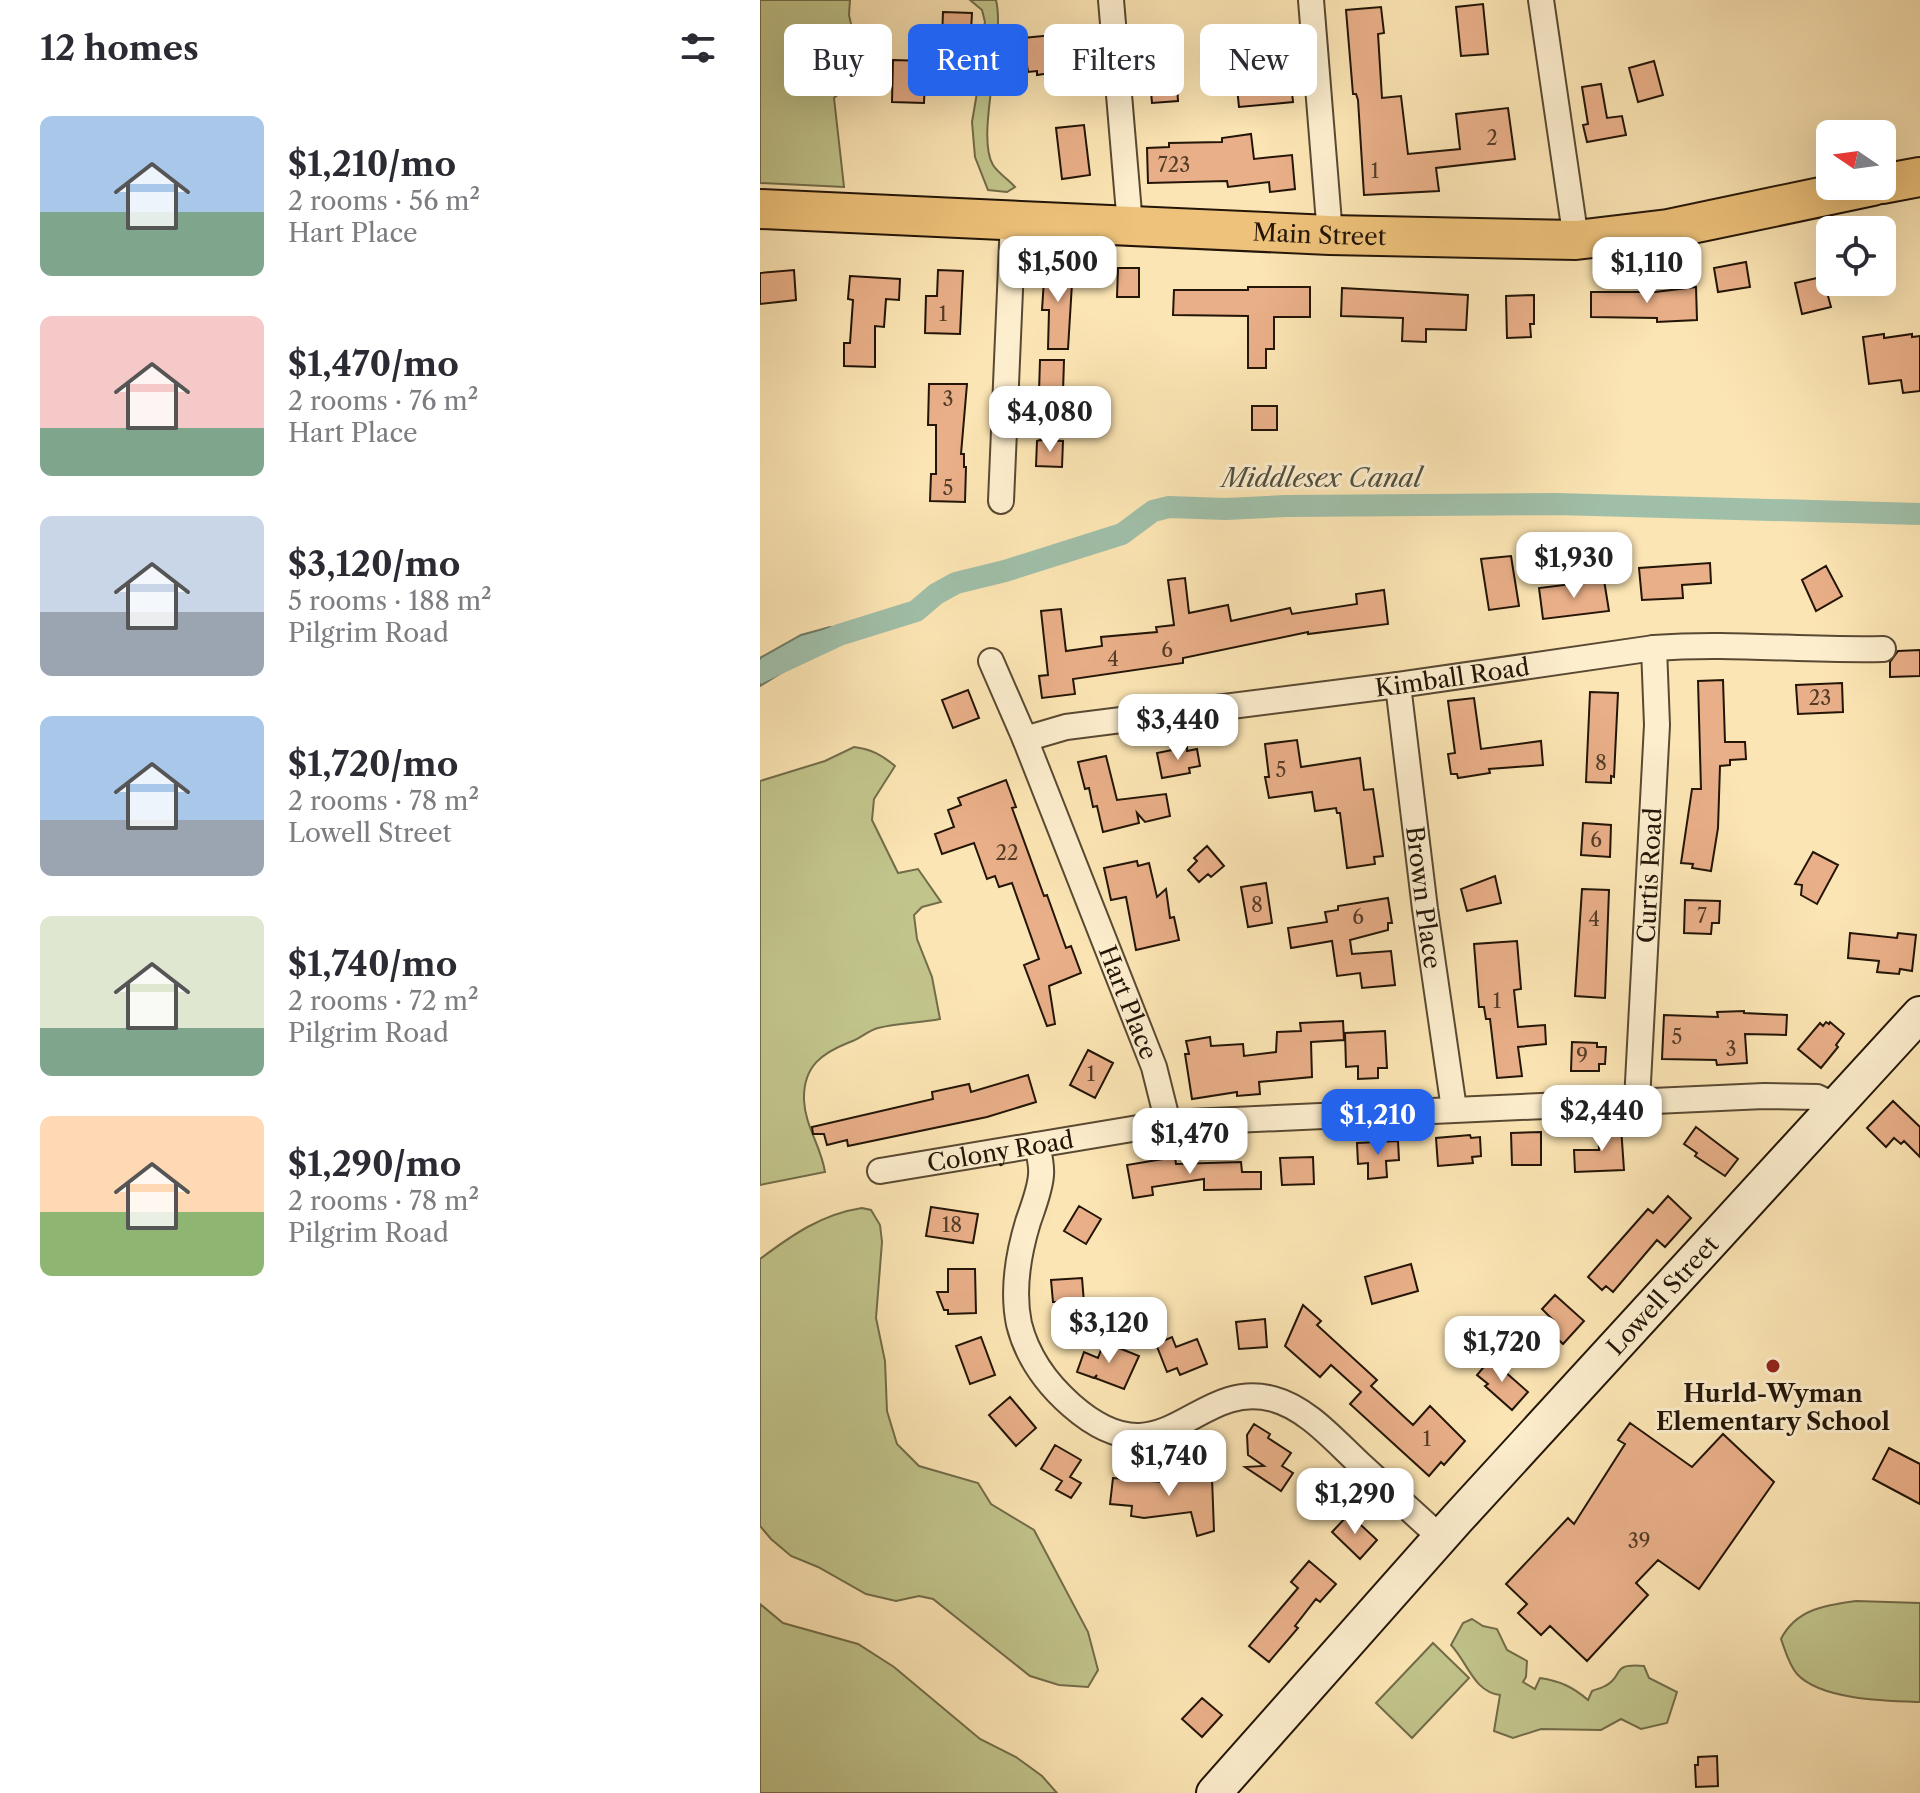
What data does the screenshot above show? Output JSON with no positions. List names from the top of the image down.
{
  "streets": {
    "main road": ["Main Street"],
    "street": [
      "Kimball Road",
      "Curtis Road",
      "Brown Place",
      "Hart Place",
      "Colony Road",
      "Lowell Street"
    ]
  },
  "crossings": [
    ["Kimball Road", "Curtis Road"],
    ["Kimball Road", "Brown Place"],
    ["Kimball Road", "Hart Place"],
    ["Hart Place", "Colony Road"]
  ],
  "water": ["Middlesex Canal"],
  "places": ["Hurld-Wyman Elementary School"],
  "house_numbers": [
    "2",
    "723",
    "1",
    "1",
    "3",
    "5",
    "6",
    "4",
    "23",
    "8",
    "5",
    "6",
    "22",
    "8",
    "7",
    "6",
    "4",
    "1",
    "5",
    "3",
    "9",
    "1",
    "18",
    "1",
    "39"
  ],
  "north": "left",
  "page": {
    "heading": "12 homes",
    "chip": [
      "Buy",
      "Rent",
      "Filters",
      "New"
    ],
    "list": [
      {
        "name": "$1,210/mo",
        "note": "2 rooms · 56 m² · Hart Place"
      },
      {
        "name": "$1,470/mo",
        "note": "2 rooms · 76 m² · Hart Place"
      },
      {
        "name": "$3,120/mo",
        "note": "5 rooms · 188 m² · Pilgrim Road"
      },
      {
        "name": "$1,720/mo",
        "note": "2 rooms · 78 m² · Lowell Street"
      },
      {
        "name": "$1,740/mo",
        "note": "2 rooms · 72 m² · Pilgrim Road"
      },
      {
        "name": "$1,290/mo",
        "note": "2 rooms · 78 m² · Pilgrim Road"
      }
    ],
    "price": [
      "$1,500",
      "$1,110",
      "$4,080",
      "$1,930",
      "$3,440",
      "$2,440",
      "$1,210",
      "$1,470",
      "$3,120",
      "$1,720",
      "$1,740",
      "$1,290"
    ]
  }
}
